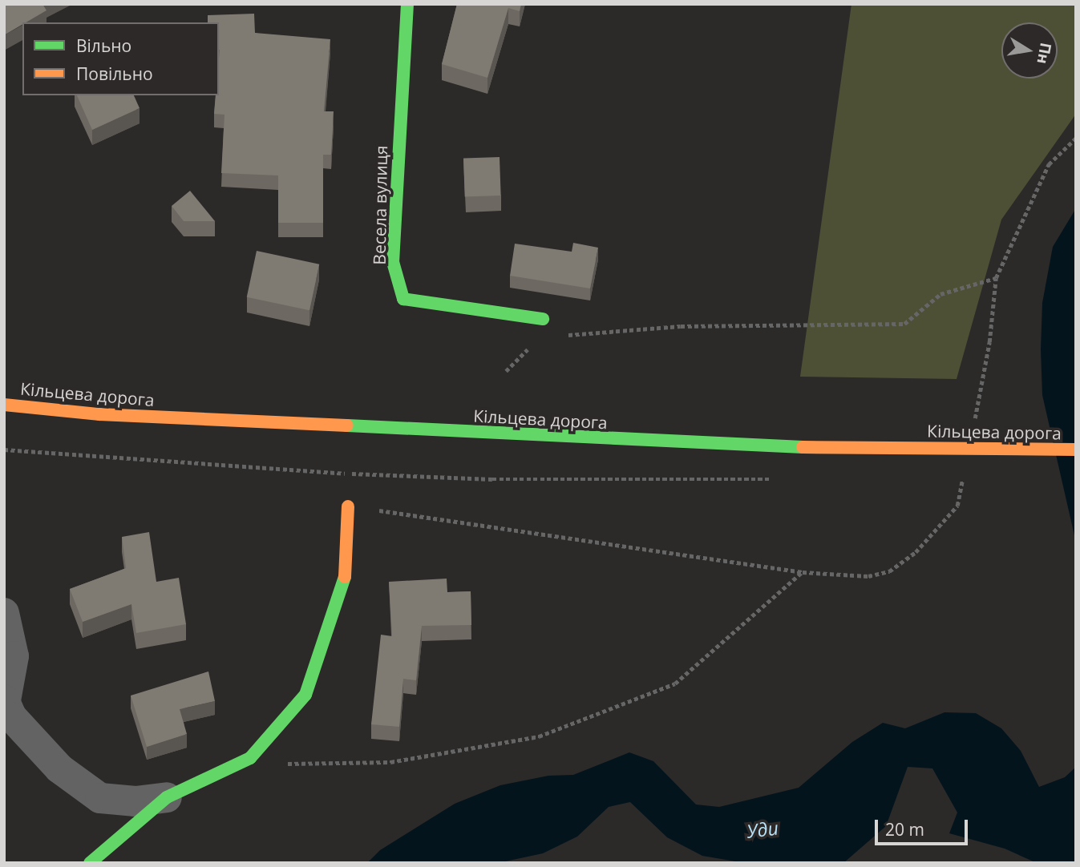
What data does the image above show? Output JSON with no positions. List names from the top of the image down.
{
  "streets": {
    "main road": ["Весела вулиця", "Кільцева дорога"]
  },
  "water": ["Уди"],
  "legend": ["Вільно", "Повільно"],
  "scale_bar": "20 m",
  "north": "right"
}
